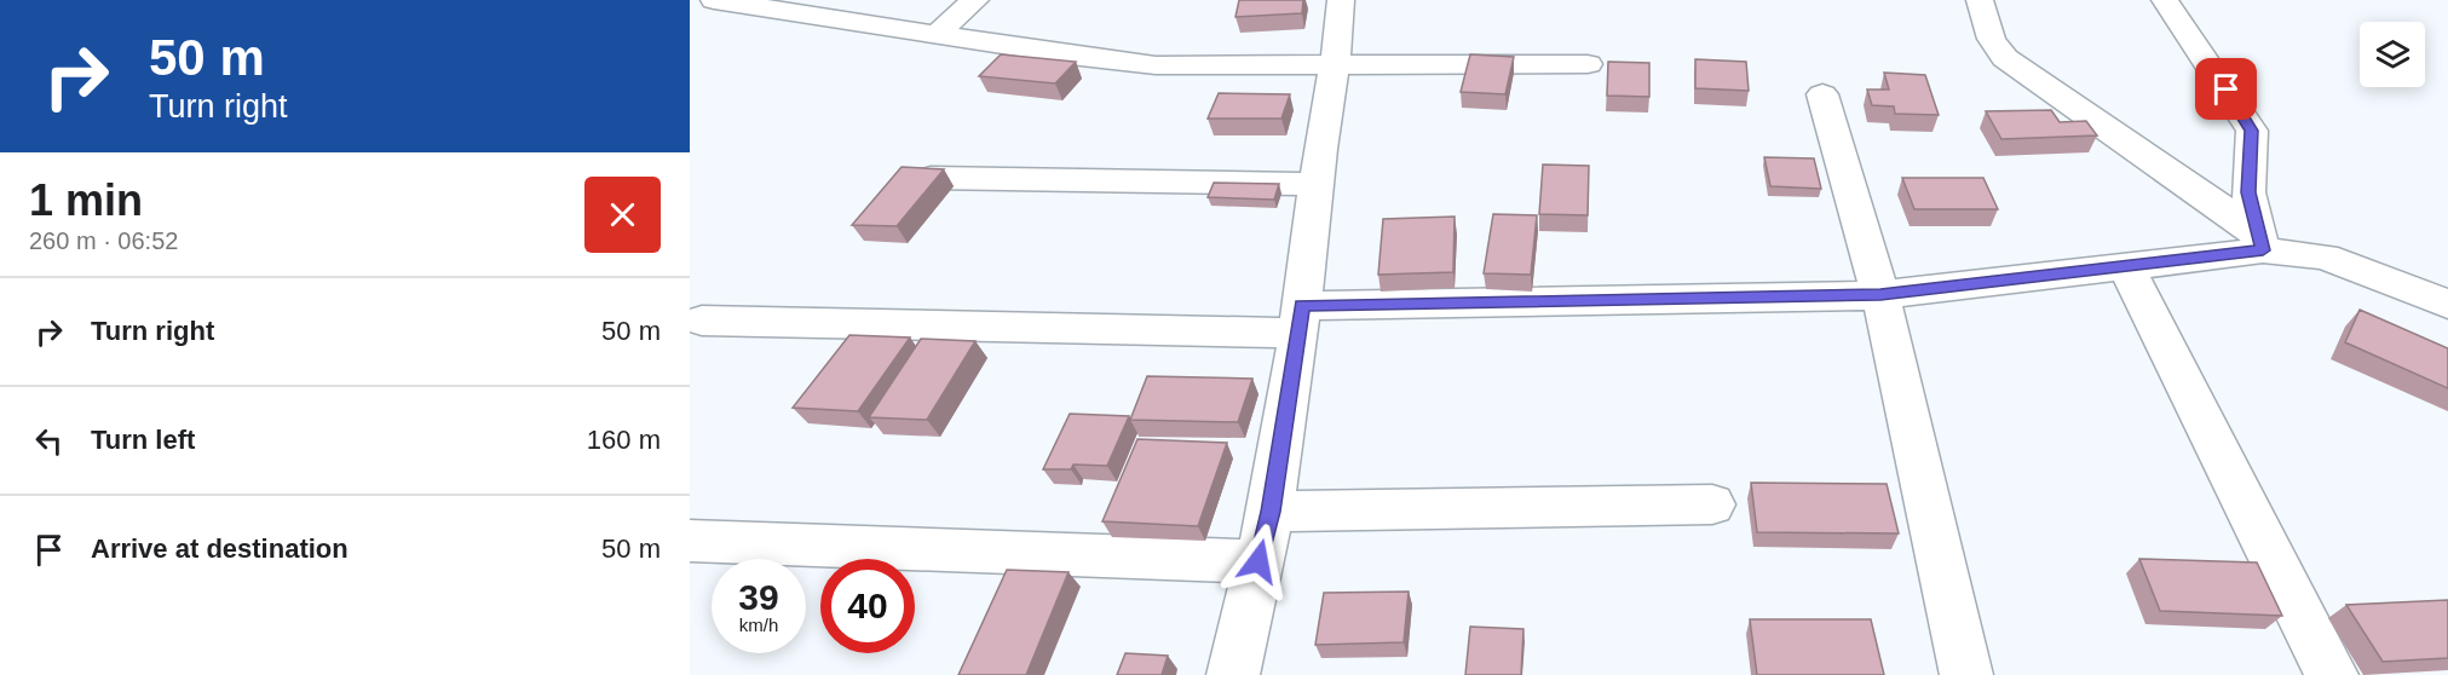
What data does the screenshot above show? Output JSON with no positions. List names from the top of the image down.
{
  "page": {
    "turn": ["50 m", "Turn right"],
    "heading": ["1 min", "260 m · 06:52"],
    "list": [
      {
        "name": "Turn right",
        "value": "50 m"
      },
      {
        "name": "Turn left",
        "value": "160 m"
      },
      {
        "name": "Arrive at destination",
        "value": "50 m"
      }
    ],
    "speed": "39 km/h",
    "limit": "40"
  }
}
